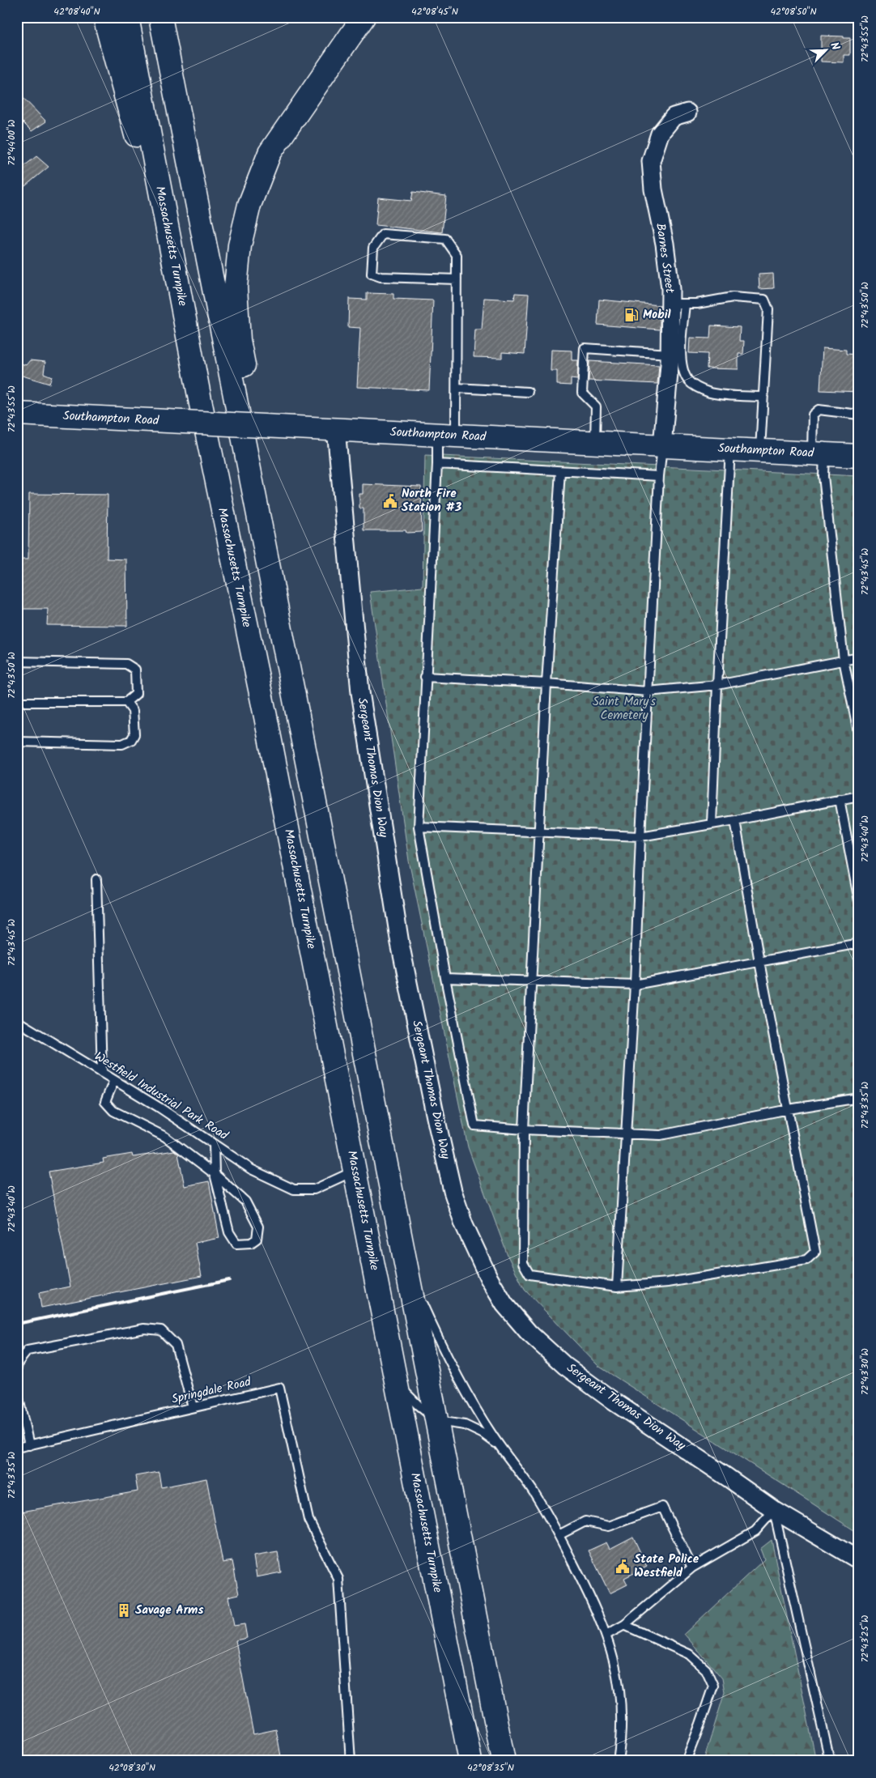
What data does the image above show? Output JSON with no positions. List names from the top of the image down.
{
  "streets": {
    "main road": ["Massachusetts Turnpike", "Southampton Road"],
    "street": ["Barnes Street", "Sergeant Thomas Dion Way"],
    "lane": ["Westfield Industrial Park Road", "Springdale Road"]
  },
  "crossings": [
    ["Massachusetts Turnpike", "Westfield Industrial Park Road"],
    ["Barnes Street", "Southampton Road"],
    ["Southampton Road", "Sergeant Thomas Dion Way"]
  ],
  "parks": ["Saint Mary's Cemetery"],
  "places": {
    "fuel station": ["Mobil"],
    "public building": ["North Fire Station #3", "State Police Westfield"],
    "building": ["Savage Arms"]
  },
  "north": "top right",
  "coordinates": [
    "42°08'40\"N",
    "42°08'45\"N",
    "42°08'50\"N",
    "72°43'55\"W",
    "72°44'00\"W",
    "72°43'50\"W",
    "72°43'45\"W",
    "72°43'40\"W",
    "72°43'35\"W",
    "72°43'30\"W",
    "72°43'25\"W",
    "42°08'30\"N",
    "42°08'35\"N"
  ]
}
